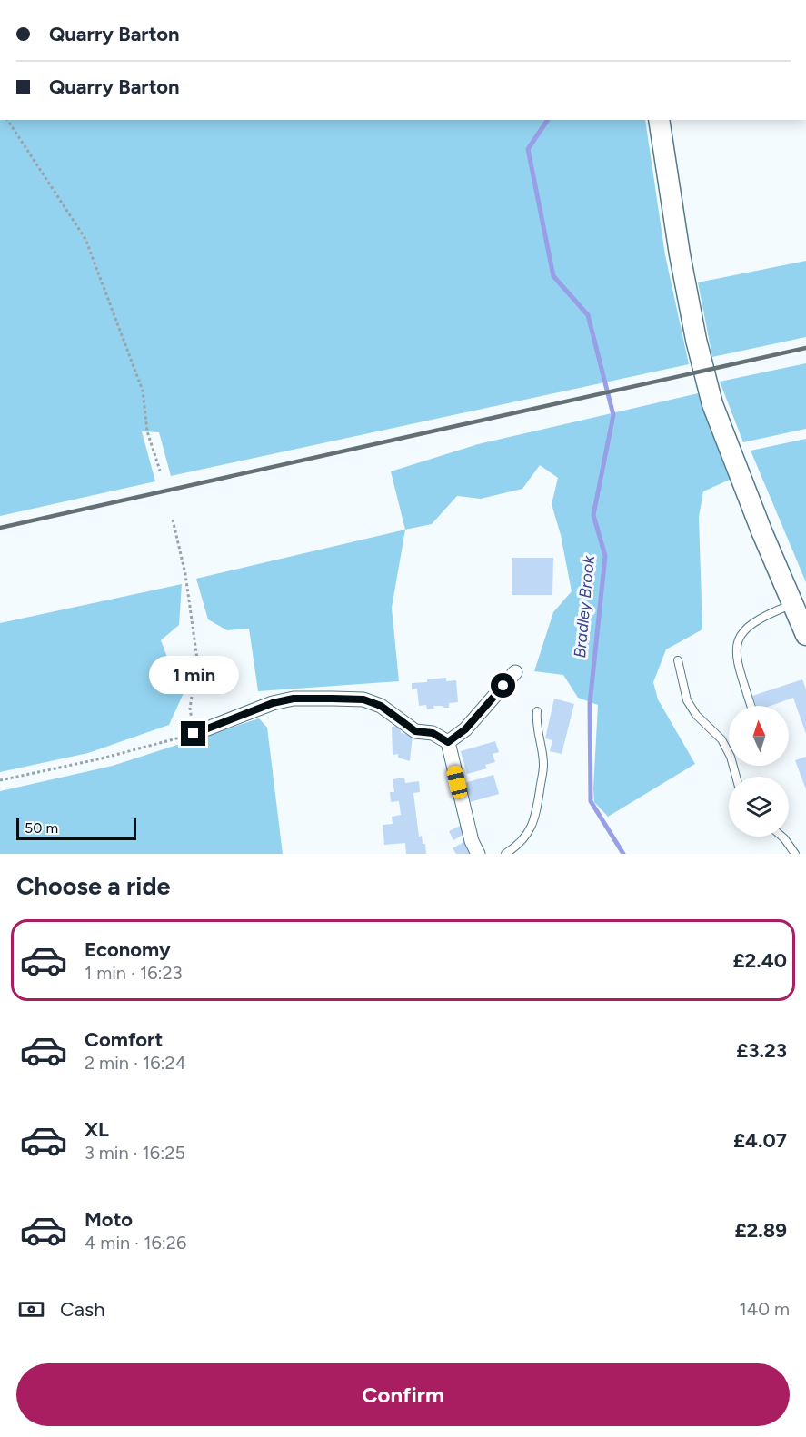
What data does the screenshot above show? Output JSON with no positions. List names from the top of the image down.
{
  "water": ["Bradley Brook"],
  "scale_bar": "50 m",
  "north": "top",
  "page": {
    "banner": ["Quarry Barton", "Quarry Barton"],
    "bubble": "1 min",
    "scale": "50 m",
    "heading": "Choose a ride",
    "list": [
      {
        "name": "Economy",
        "note": "1 min · 16:23",
        "value": "£2.40"
      },
      {
        "name": "Comfort",
        "note": "2 min · 16:24",
        "value": "£3.23"
      },
      {
        "name": "XL",
        "note": "3 min · 16:25",
        "value": "£4.07"
      },
      {
        "name": "Moto",
        "note": "4 min · 16:26",
        "value": "£2.89"
      }
    ],
    "pay": ["Cash", "140 m"],
    "buttons": "Confirm"
  }
}
